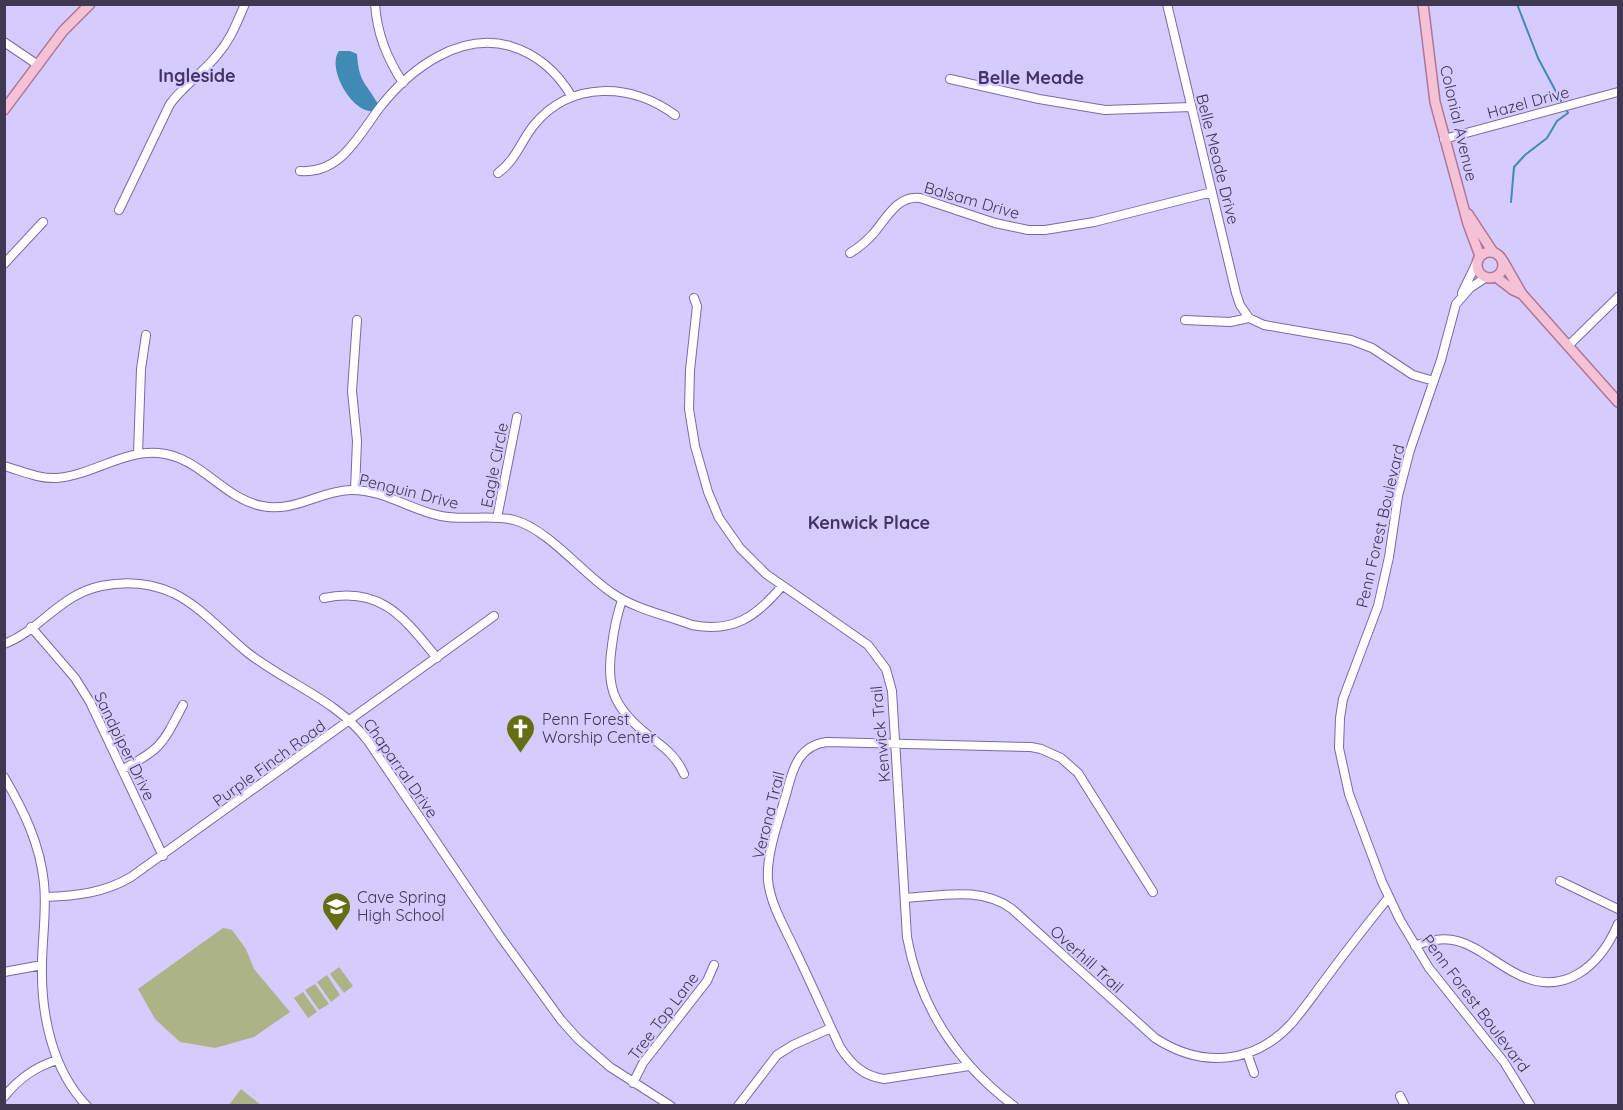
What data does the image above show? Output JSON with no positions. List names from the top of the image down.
{
  "streets": {
    "main road": ["Colonial Avenue"],
    "street": [
      "Hazel Drive",
      "Belle Meade Drive",
      "Balsam Drive",
      "Eagle Circle",
      "Penguin Drive",
      "Penn Forest Boulevard",
      "Kenwick Trail",
      "Sandpiper Drive",
      "Purple Finch Road",
      "Chaparral Drive",
      "Verona Trail",
      "Overhill Trail",
      "Tree Top Lane"
    ]
  },
  "crossings": [
    ["Hazel Drive", "Colonial Avenue"],
    ["Colonial Avenue", "Penn Forest Boulevard"],
    ["Belle Meade Drive", "Balsam Drive"],
    ["Eagle Circle", "Penguin Drive"],
    ["Penguin Drive", "Kenwick Trail"],
    ["Penn Forest Boulevard", "Overhill Trail"],
    ["Kenwick Trail", "Verona Trail"],
    ["Kenwick Trail", "Overhill Trail"],
    ["Sandpiper Drive", "Purple Finch Road"],
    ["Sandpiper Drive", "Chaparral Drive"],
    ["Purple Finch Road", "Chaparral Drive"],
    ["Chaparral Drive", "Tree Top Lane"]
  ],
  "districts": ["Ingleside", "Belle Meade", "Kenwick Place"],
  "places": {
    "church": ["Penn Forest Worship Center"],
    "school or university": ["Cave Spring High School"]
  }
}
